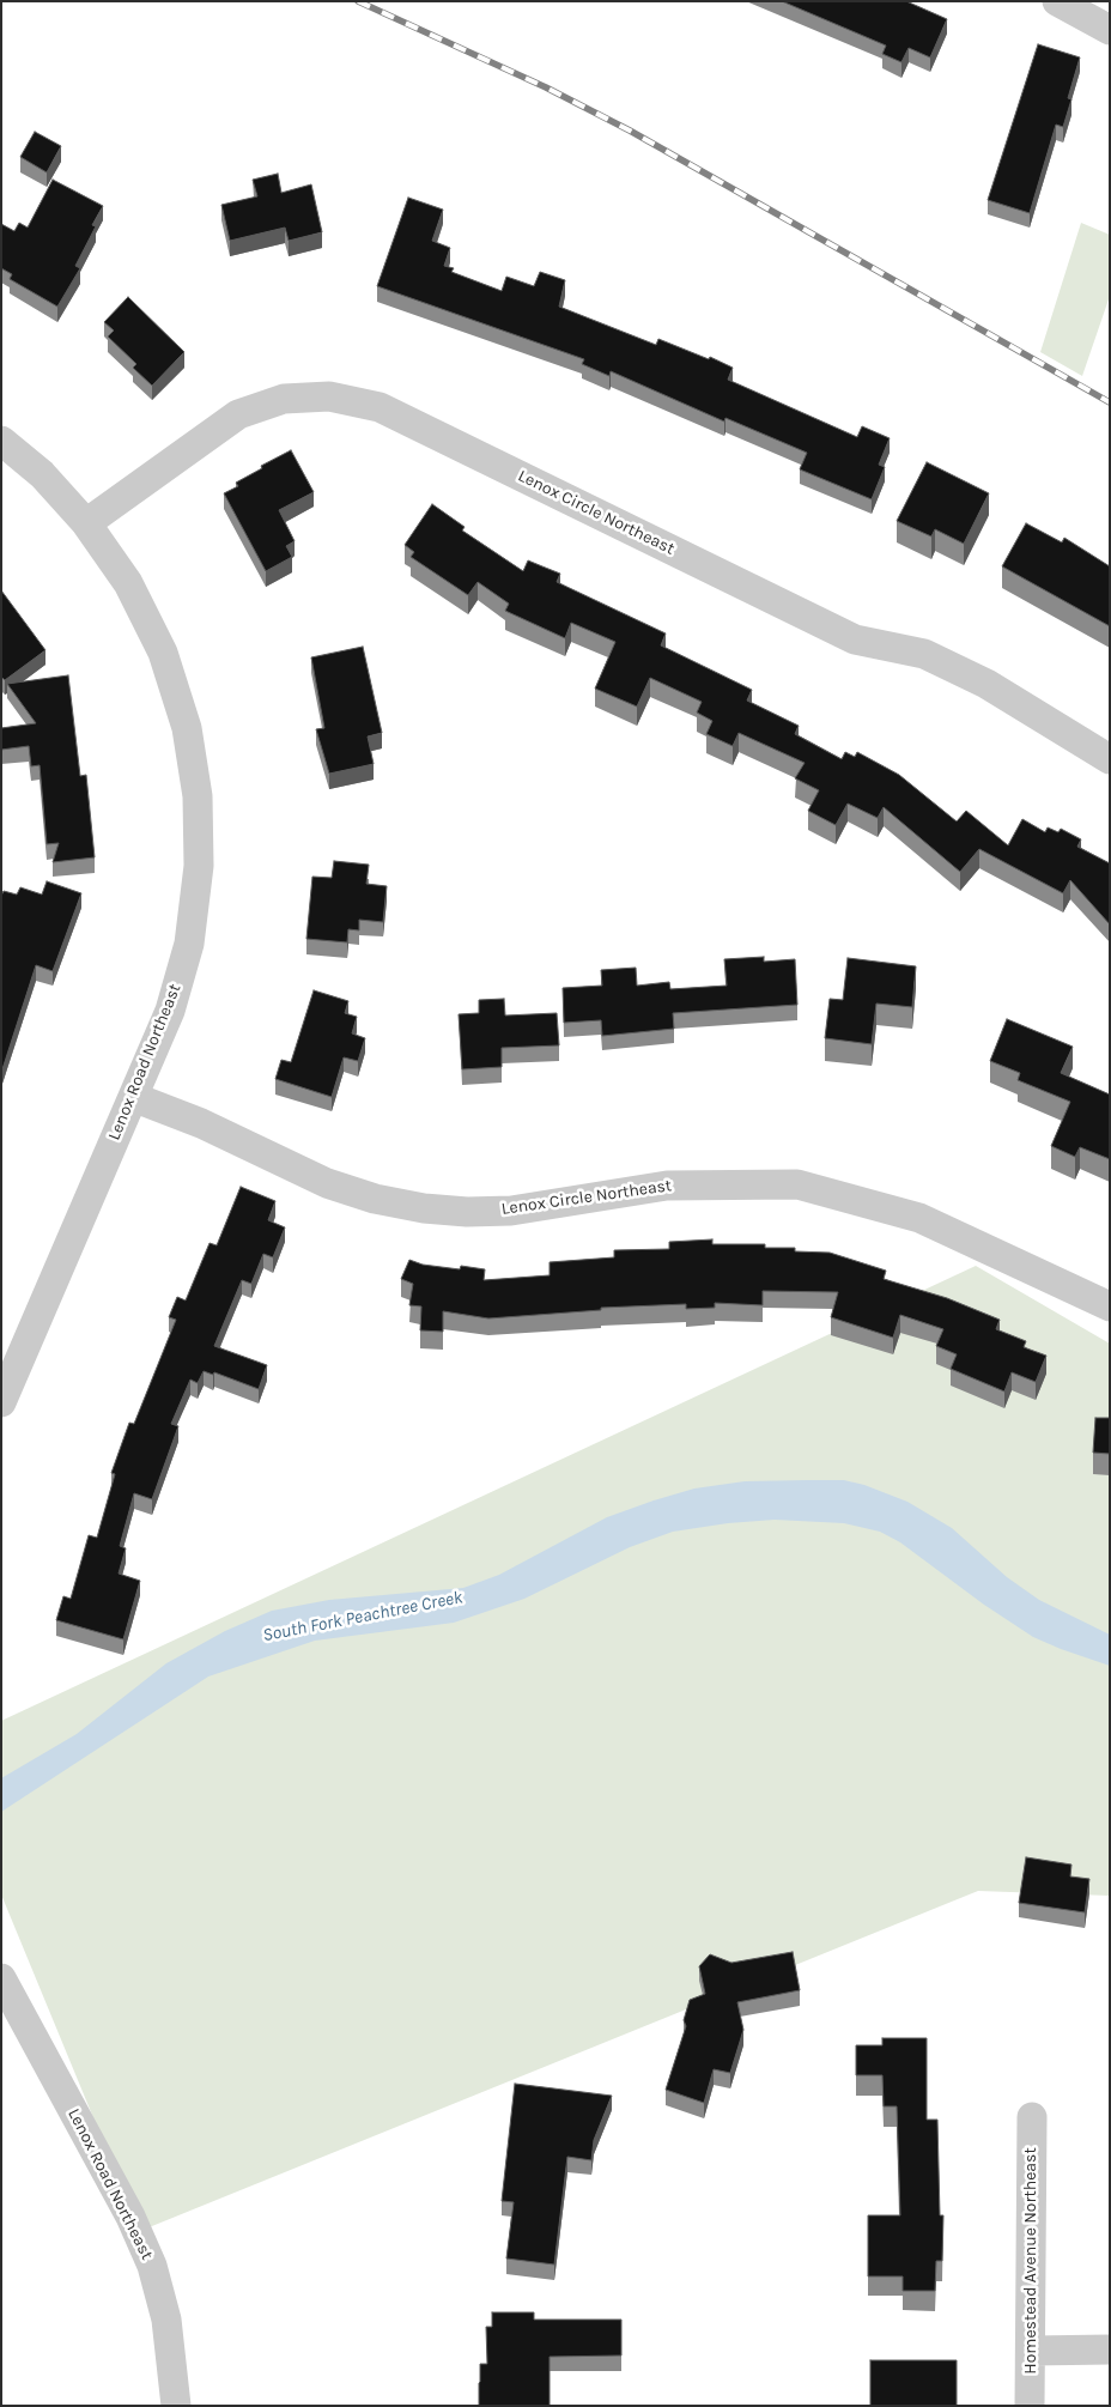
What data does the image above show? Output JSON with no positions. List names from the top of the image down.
{
  "streets": {
    "street": ["Lenox Circle Northeast", "Lenox Road Northeast", "Homestead Avenue Northeast"]
  },
  "crossings": [
    ["Lenox Circle Northeast", "Lenox Road Northeast"]
  ],
  "water": ["South Fork Peachtree Creek"]
}
